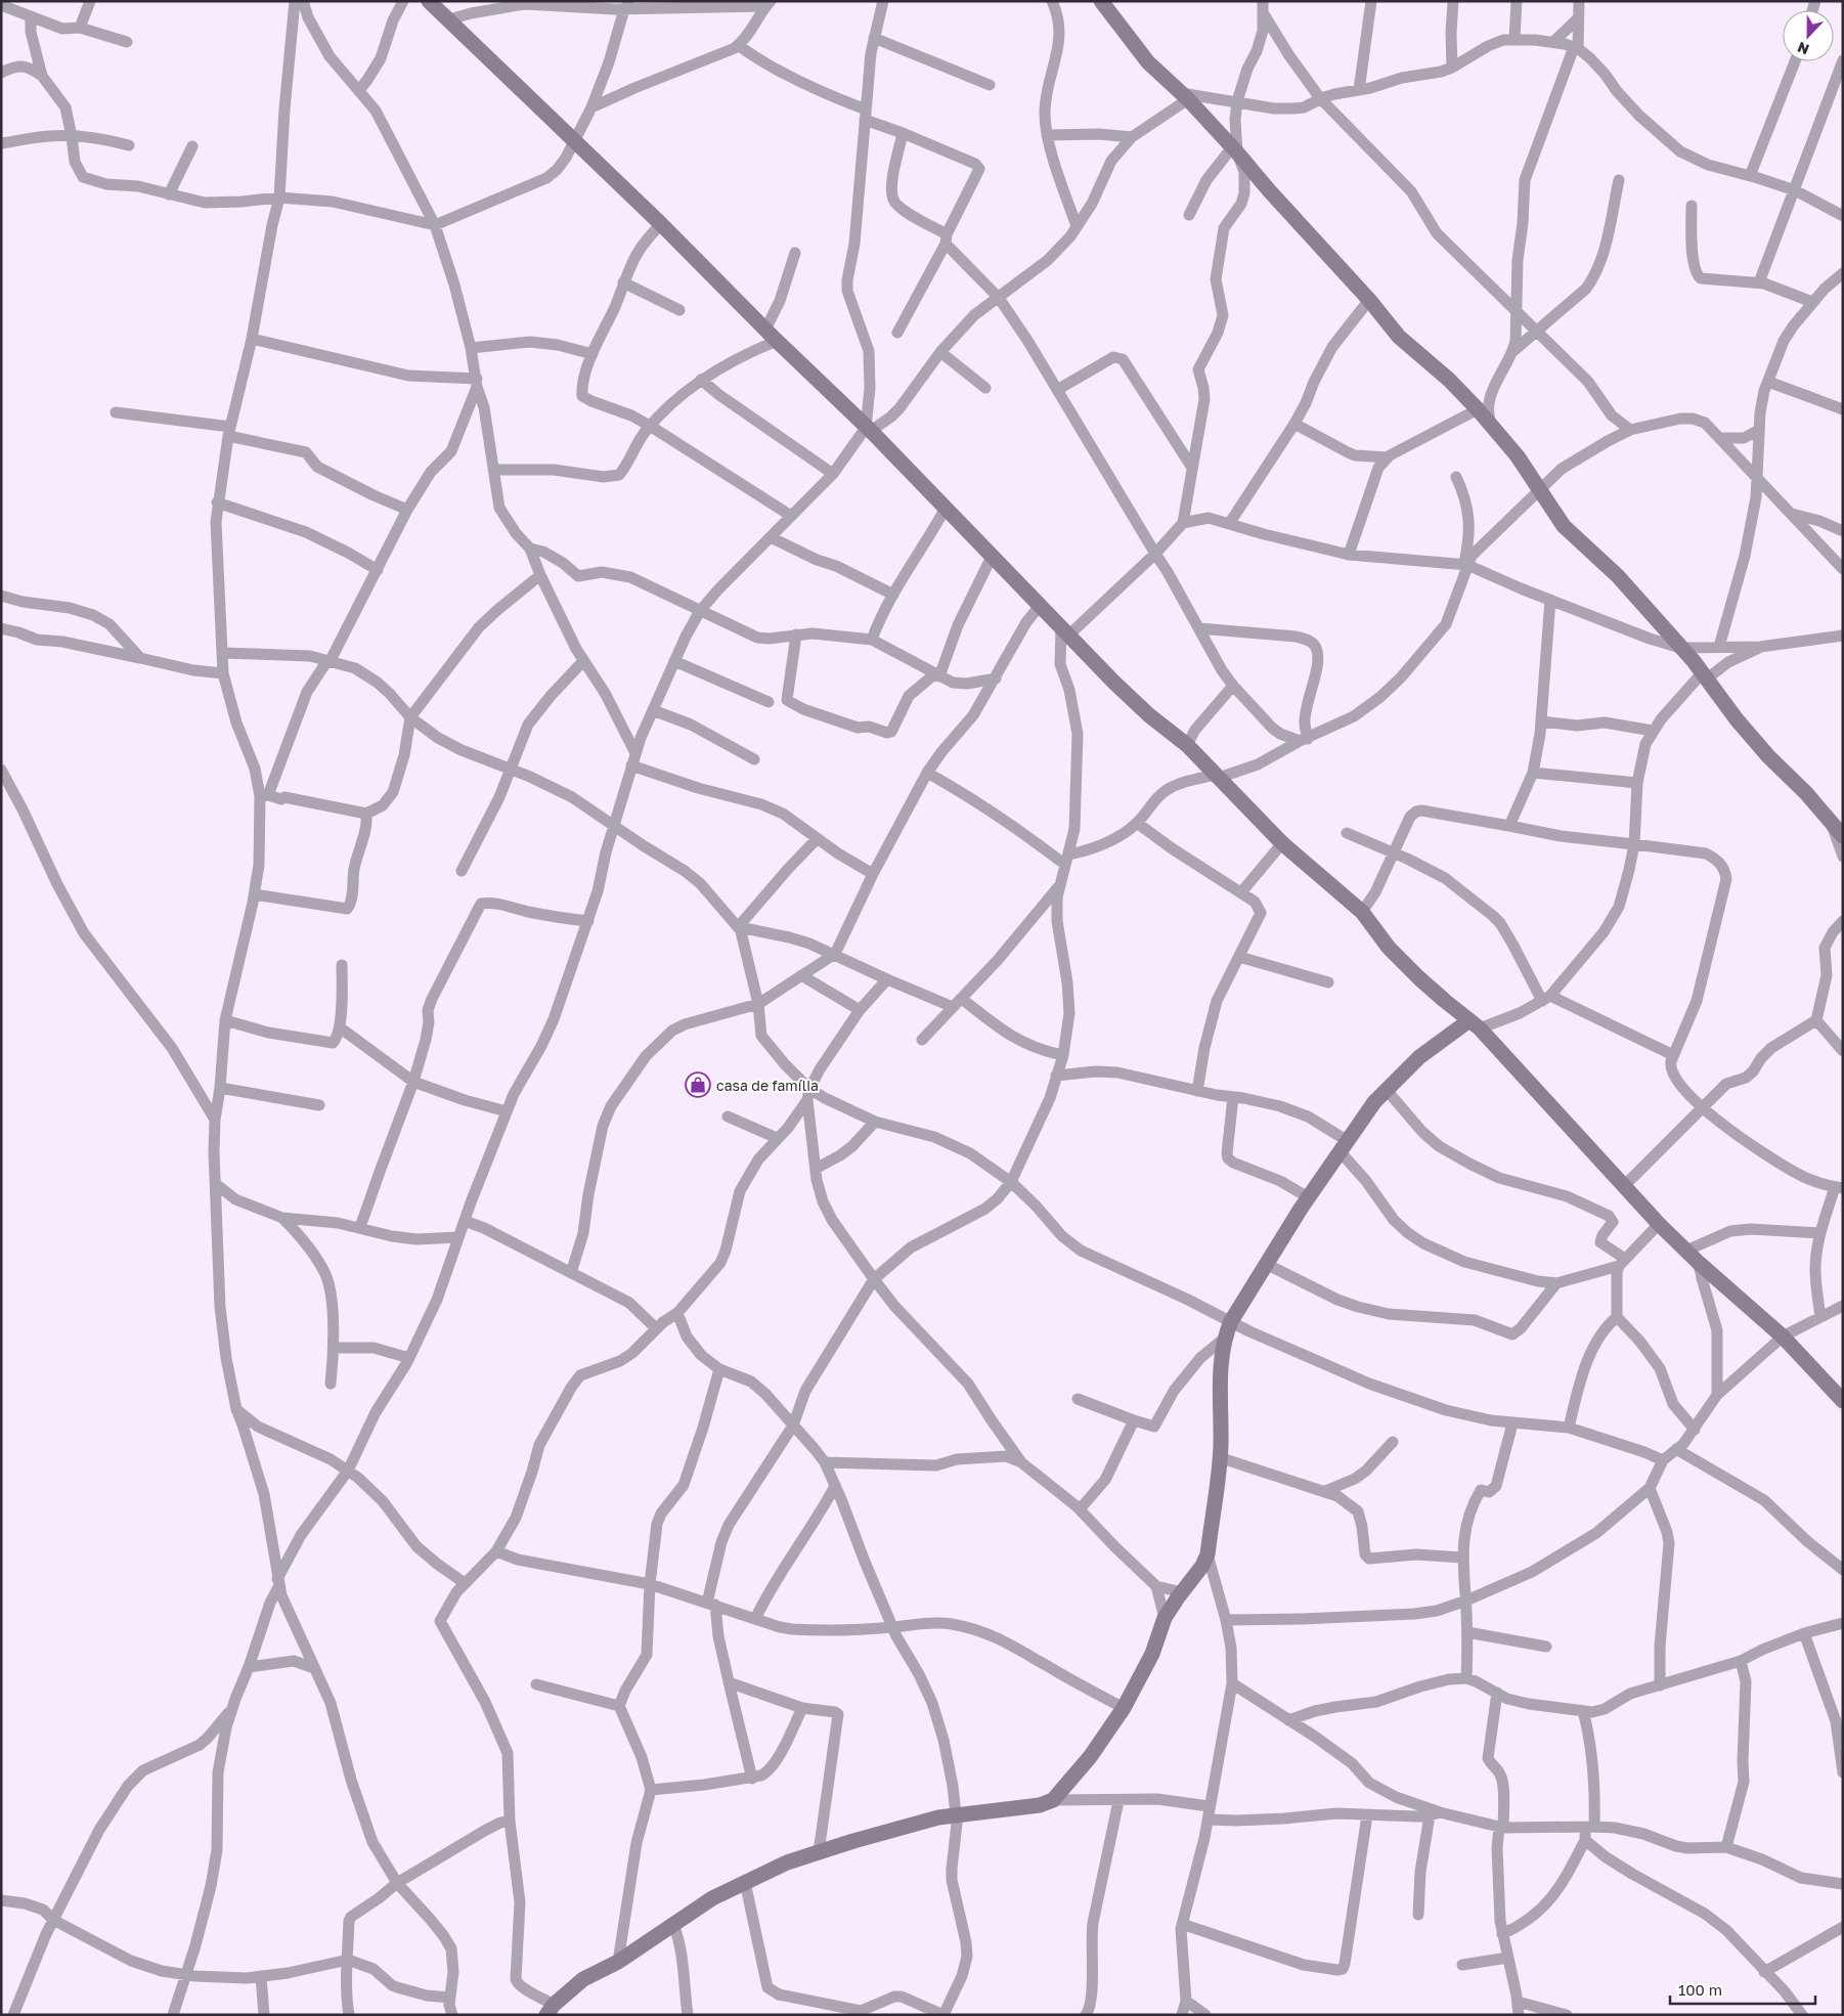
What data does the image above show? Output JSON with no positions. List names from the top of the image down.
{
  "places": {
    "shop": ["casa de família"]
  },
  "scale_bar": "100 m",
  "north": "bottom"
}
